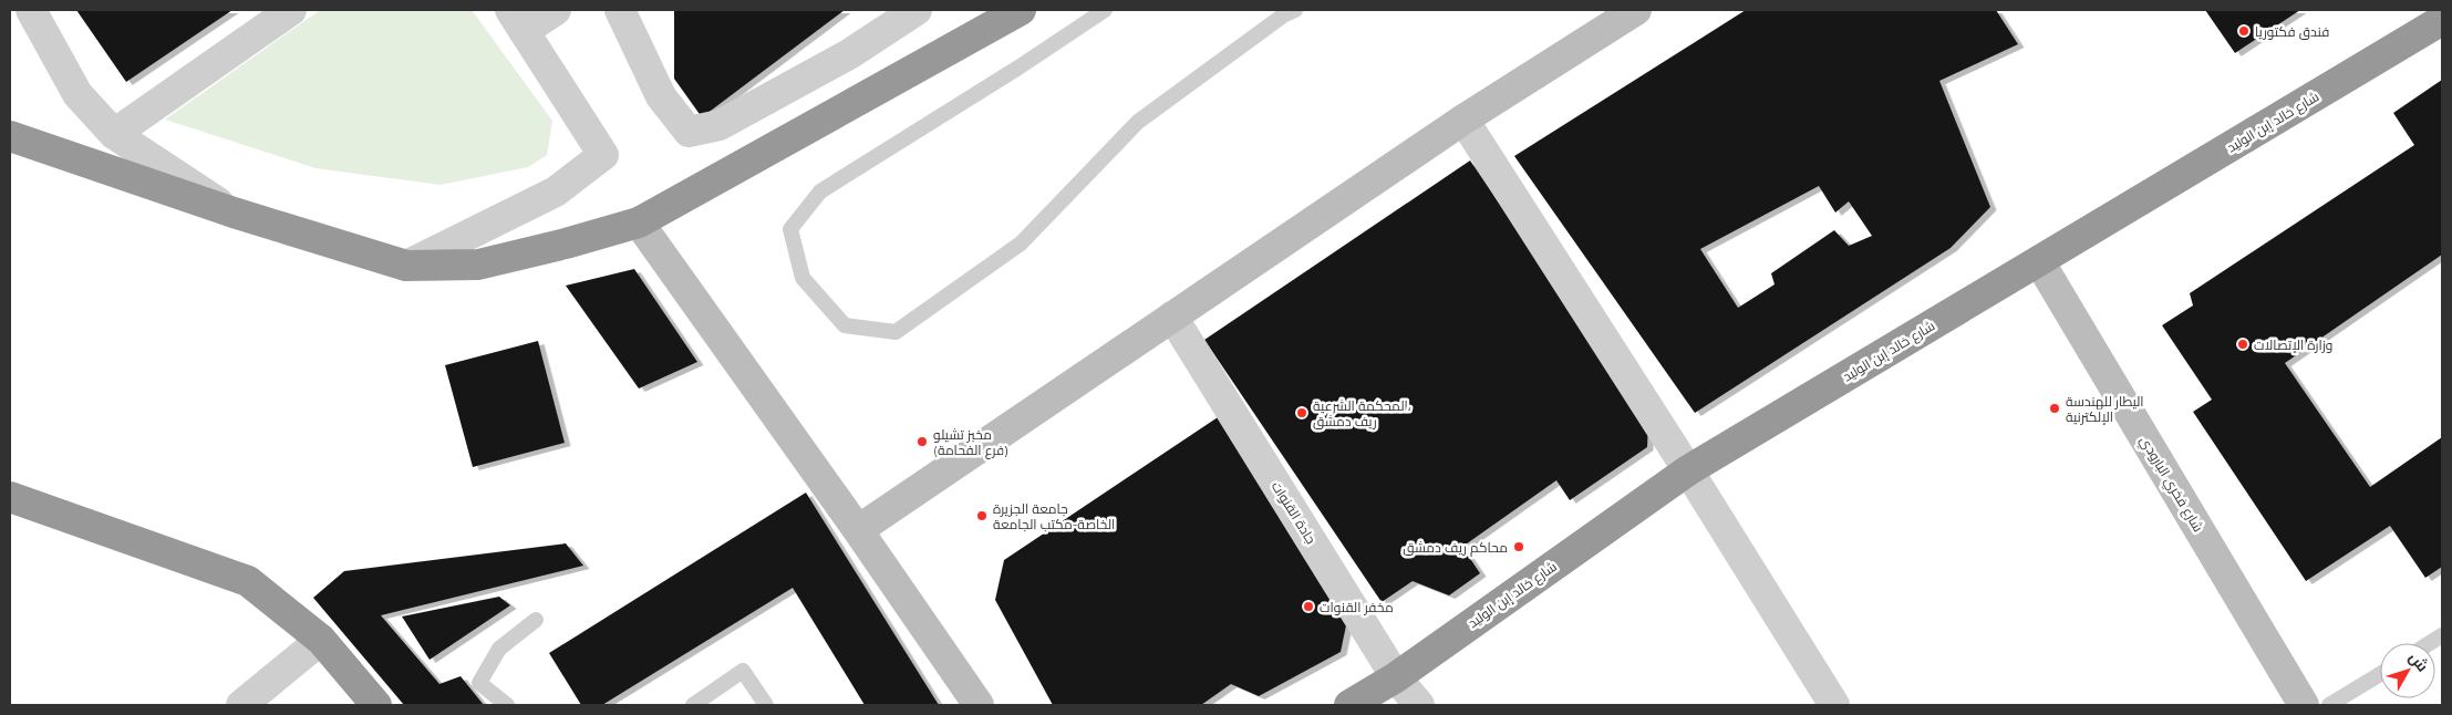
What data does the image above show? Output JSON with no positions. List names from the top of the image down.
{
  "streets": {
    "highway": ["شارع خالد إبن الوليد"],
    "street": ["شارع فخري البارودي", "جادة القنوات"]
  },
  "crossings": [
    ["شارع خالد إبن الوليد", "شارع فخري البارودي"],
    ["شارع خالد إبن الوليد", "جادة القنوات"]
  ],
  "places": [
    "فندق فكتوريا",
    "وزارة الإتصالات",
    "اليطار للهندسة الإلكترنية",
    "المحكمة الشرعية، ريف دمشق",
    "مخبز تشيلو (فرع الفحامة)",
    "جامعة الجزيرة الخاصة-مكتب الجامعة",
    "محاكم ريف دمشق",
    "مخفر القنوات"
  ],
  "north": "top right"
}
